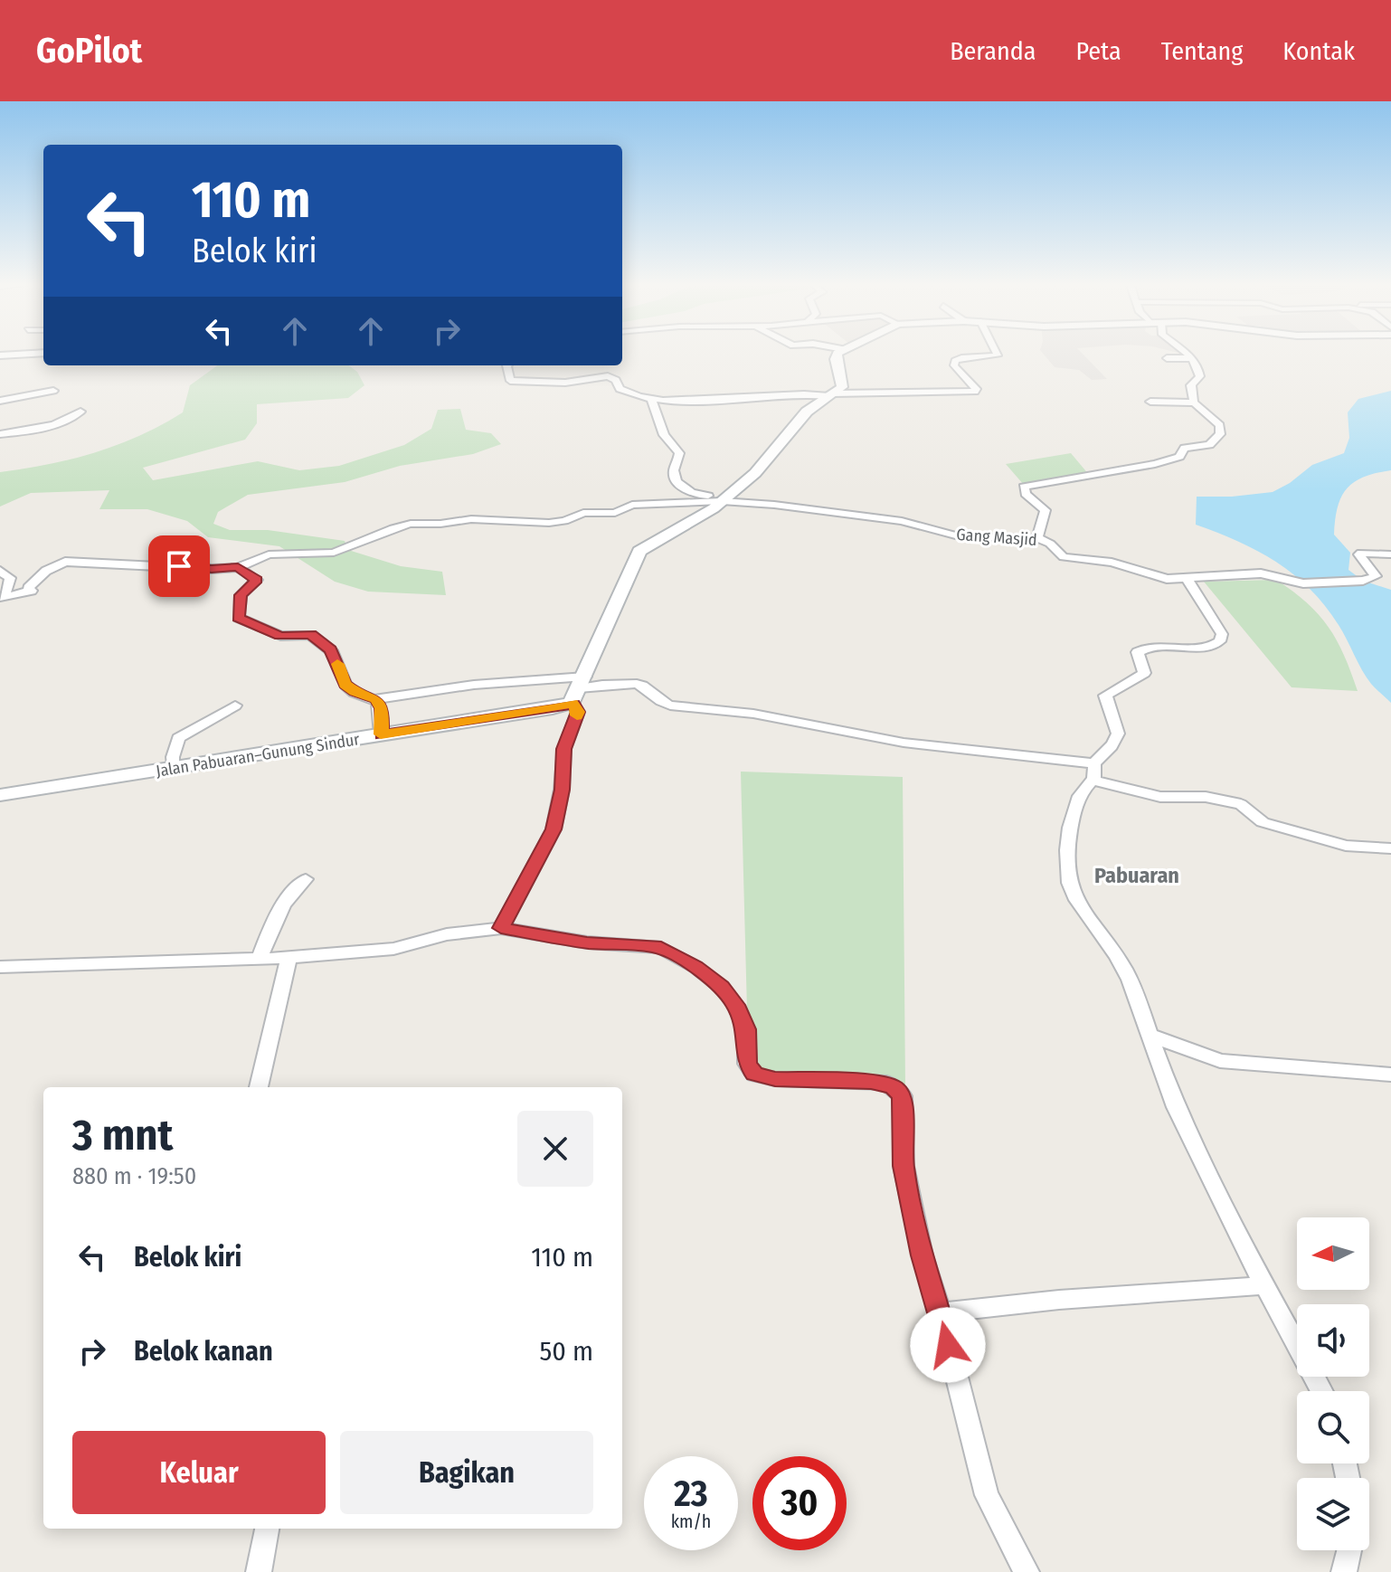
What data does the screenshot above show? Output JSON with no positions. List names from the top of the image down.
{
  "streets": {
    "street": ["Gang Masjid", "Jalan Pabuaran–Gunung Sindur"]
  },
  "districts": ["Pabuaran"],
  "north": "left",
  "page": {
    "header": "GoPilot",
    "nav": [
      "Beranda",
      "Peta",
      "Tentang",
      "Kontak"
    ],
    "turn": ["110 m", "Belok kiri"],
    "heading": ["3 mnt", "880 m · 19:50"],
    "list": [
      {
        "name": "Belok kiri",
        "value": "110 m"
      },
      {
        "name": "Belok kanan",
        "value": "50 m"
      }
    ],
    "buttons": ["Keluar", "Bagikan"],
    "speed": "23 km/h",
    "limit": "30"
  }
}
